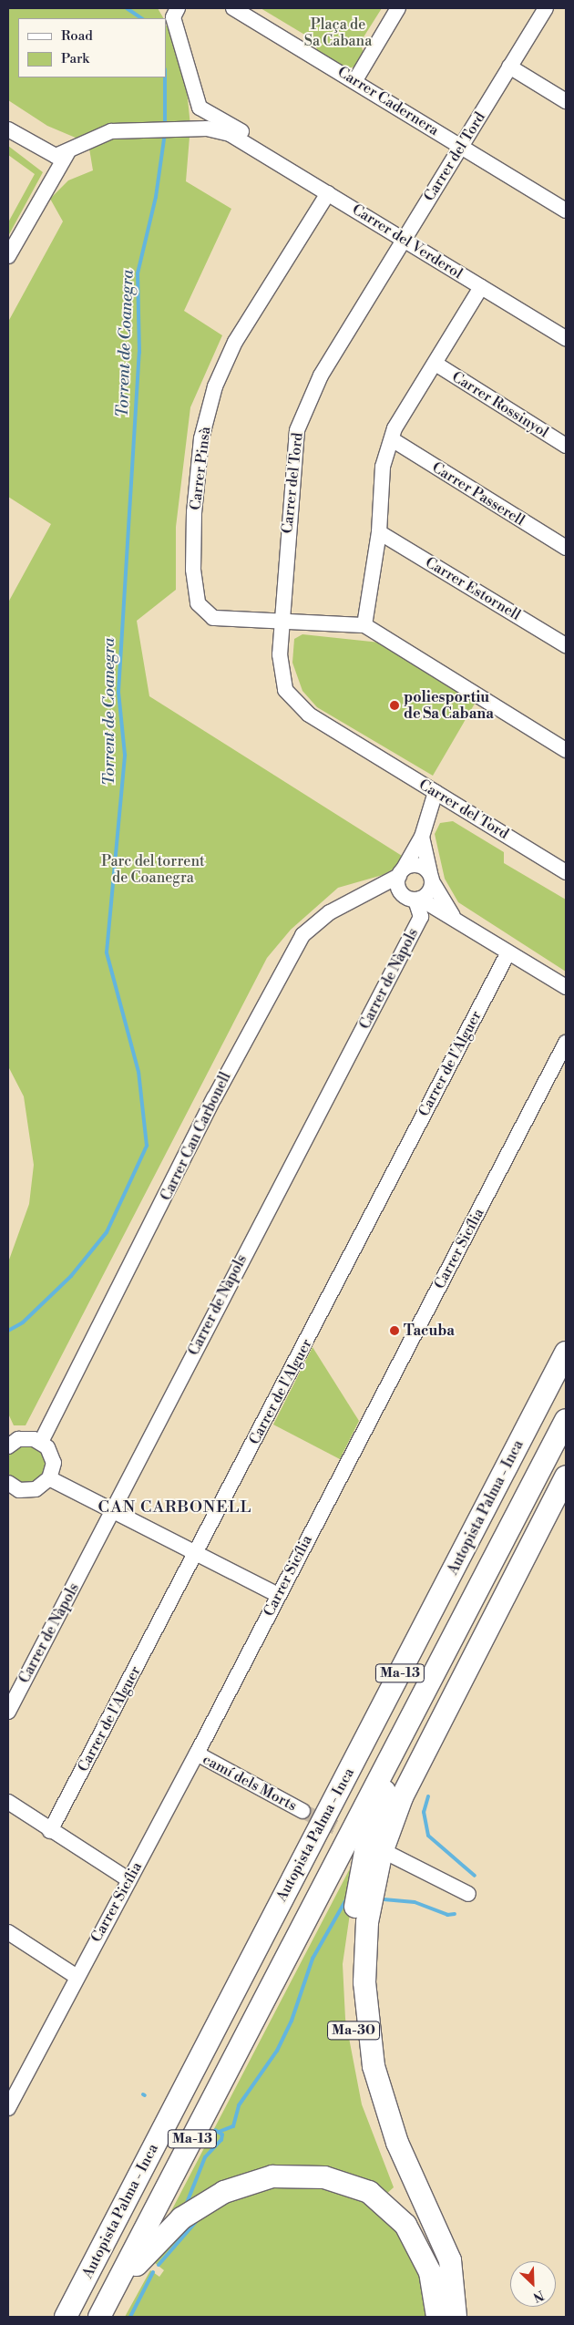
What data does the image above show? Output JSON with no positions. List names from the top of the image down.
{
  "streets": {
    "highway": ["Autopista Palma - Inca", "Ma-13", "Ma-30"],
    "street": [
      "Carrer Cadernera",
      "Carrer del Tord",
      "Carrer del Verderol",
      "Carrer Rossinyol",
      "Carrer Pinsà",
      "Carrer Passerell",
      "Carrer Estornell",
      "Carrer de Nàpols",
      "Carrer de l'Alguer",
      "Carrer Can Carbonell",
      "Carrer Sicília",
      "camí dels Morts"
    ]
  },
  "crossings": [
    ["Carrer Cadernera", "Carrer del Tord"],
    ["Carrer del Tord", "Carrer del Verderol"],
    ["Carrer del Tord", "Carrer Pinsà"],
    ["Carrer del Verderol", "Carrer Pinsà"],
    ["Carrer de Nàpols", "Carrer Can Carbonell"],
    ["Carrer Sicília", "camí dels Morts"],
    ["Autopista Palma - Inca", "Ma-30"]
  ],
  "districts": ["CAN CARBONELL"],
  "water": ["Torrent de Coanegra"],
  "parks": ["Plaça de Sa Cabana", "Parc del torrent de Coanegra"],
  "places": ["poliesportiu de Sa Cabana", "Tacuba"],
  "legend": ["Road", "Park"],
  "north": "bottom right"
}
